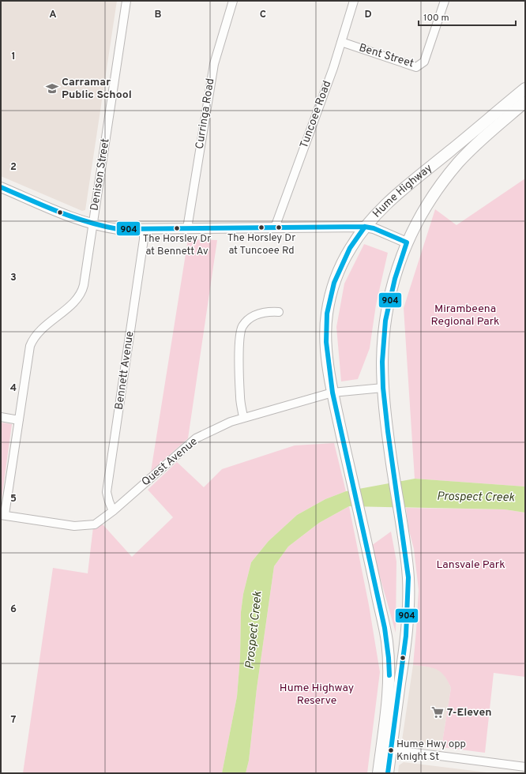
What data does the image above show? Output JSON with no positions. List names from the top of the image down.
{
  "streets": {
    "highway": ["Hume Highway"],
    "street": [
      "Bent Street",
      "Curringa Road",
      "Tuncoee Road",
      "Denison Street",
      "Bennett Avenue",
      "Quest Avenue"
    ]
  },
  "crossings": [
    ["Bent Street", "Tuncoee Road"],
    ["Denison Street", "Quest Avenue"],
    ["Hume Highway", "Quest Avenue"],
    ["Bennett Avenue", "Quest Avenue"]
  ],
  "water": ["Prospect Creek"],
  "parks": ["Mirambeena Regional Park", "Lansvale Park", "Hume Highway Reserve"],
  "places": {
    "school or university": ["Carramar Public School"],
    "other": ["The Horsley Dr at Tuncoee Rd", "The Horsley Dr at Bennett Av", "Hume Hwy opp Knight St"],
    "supermarket": ["7-Eleven"]
  },
  "lines": ["transit line 904"],
  "scale_bar": "100 m",
  "grid": {
    "columns": [
      "A",
      "B",
      "C",
      "D"
    ],
    "rows": [
      "1",
      "2",
      "3",
      "4",
      "5",
      "6",
      "7"
    ]
  }
}
